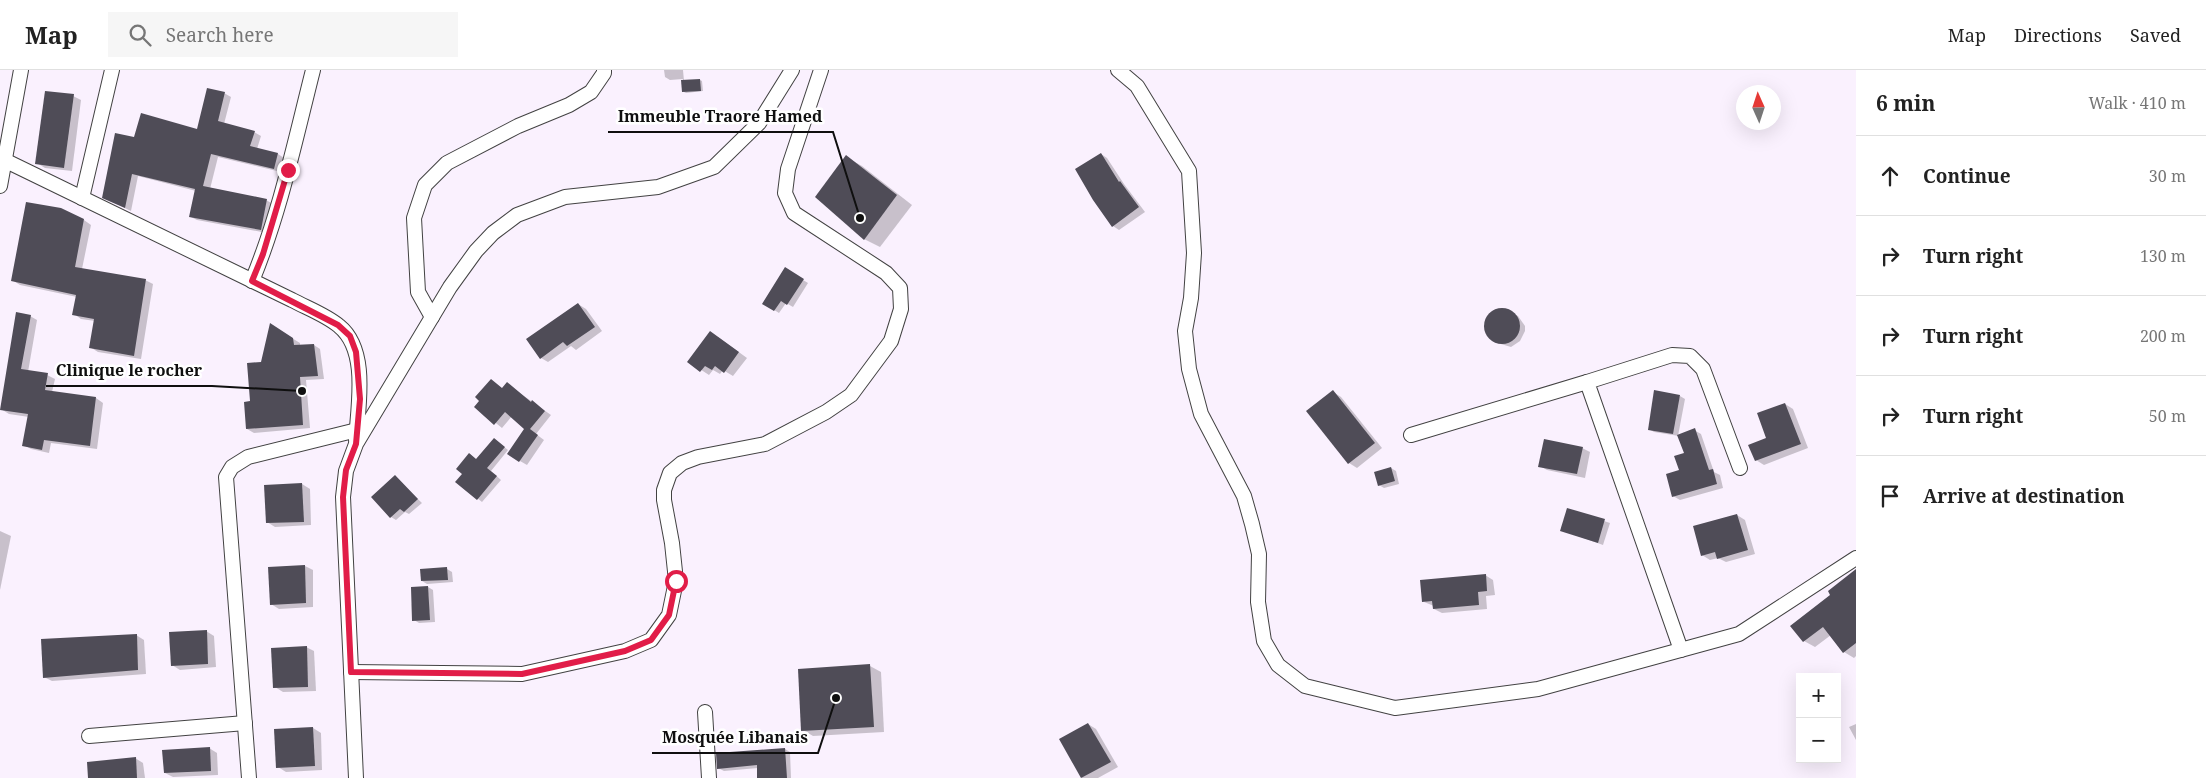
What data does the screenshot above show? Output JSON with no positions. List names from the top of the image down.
{
  "places": ["Immeuble Traore Hamed", "Clinique le rocher", "Mosquée Libanais"],
  "north": "top",
  "page": {
    "header": "Map",
    "search": "Search here",
    "nav": ["Map", "Directions", "Saved"],
    "heading": ["6 min", "Walk · 410 m"],
    "list": [
      ["Continue", "30 m"],
      ["Turn right", "130 m"],
      ["Turn right", "200 m"],
      ["Turn right", "50 m"],
      "Arrive at destination"
    ],
    "map_buttons": ["+", "−"]
  }
}
